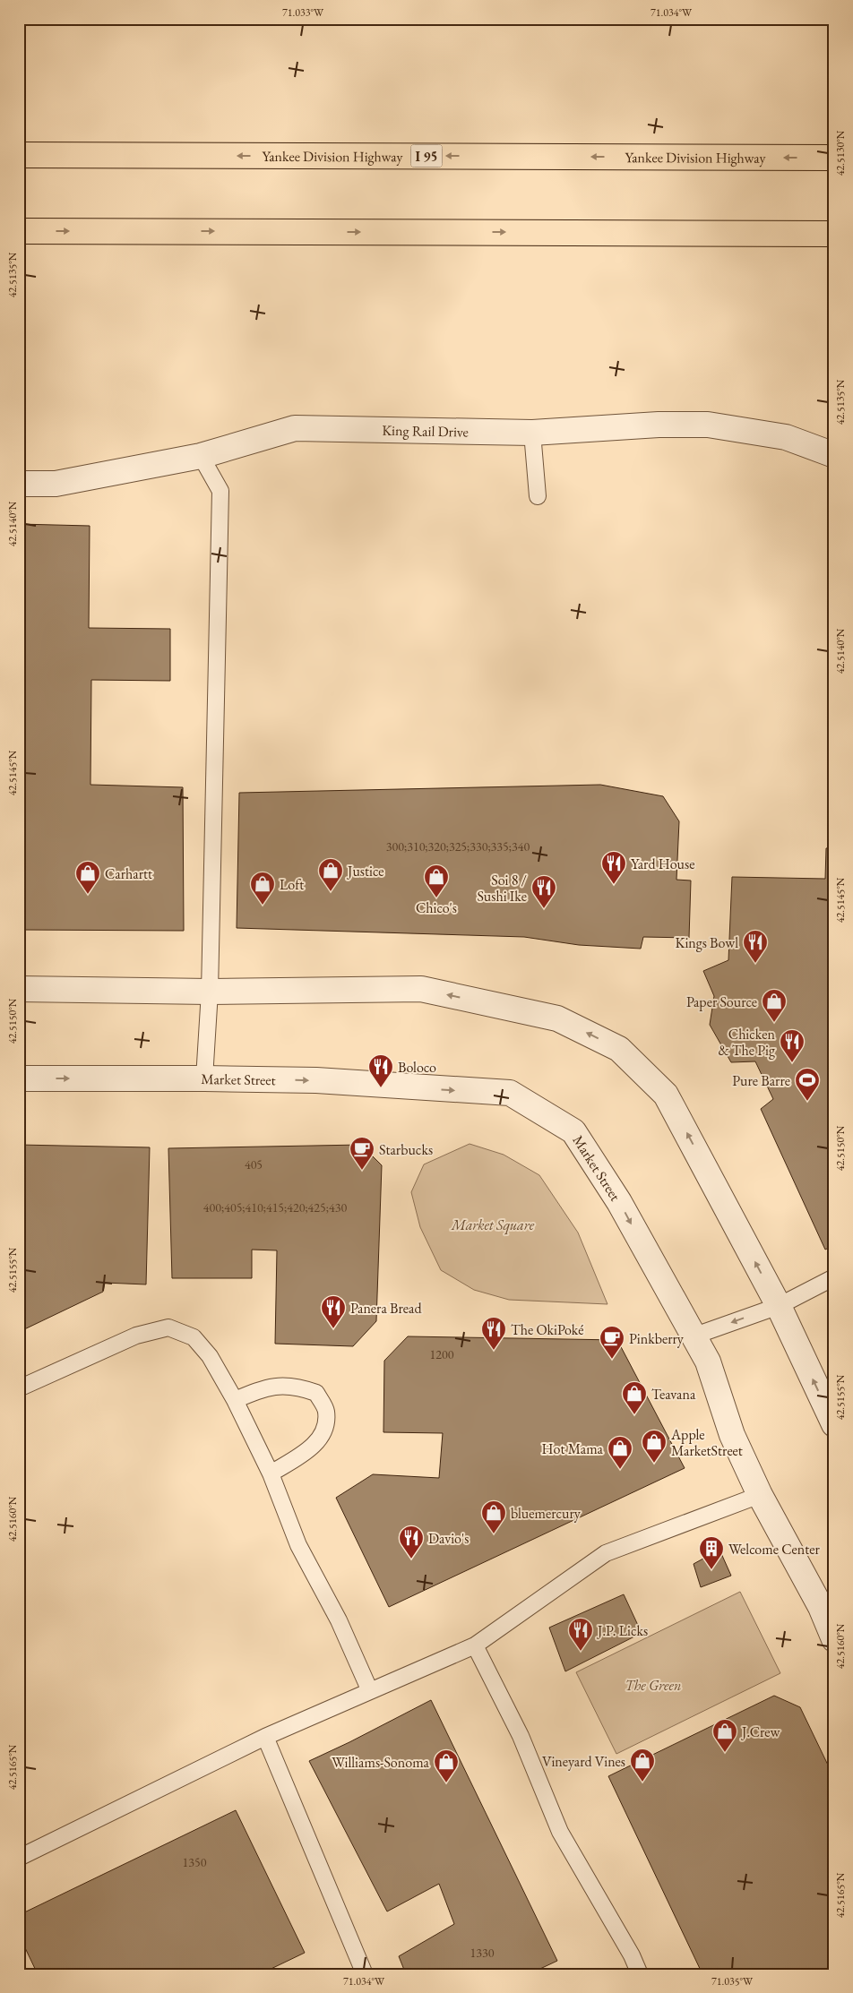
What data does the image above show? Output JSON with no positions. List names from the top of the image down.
{
  "streets": {
    "highway": ["Yankee Division Highway", "I 95"],
    "street": ["King Rail Drive", "Market Street"]
  },
  "one_way": ["Market Street"],
  "parks": ["Market Square", "The Green"],
  "places": {
    "restaurant": [
      "Yard House",
      "Soi 8 / Sushi Ike",
      "Kings Bowl",
      "Chicken & The Pig",
      "Boloco",
      "Panera Bread",
      "The OkiPoké",
      "Davio's",
      "J.P. Licks"
    ],
    "shop": [
      "Justice",
      "Carhartt",
      "Chico's",
      "Loft",
      "Paper Source",
      "Teavana",
      "Apple MarketStreet",
      "Hot Mama",
      "bluemercury",
      "J.Crew",
      "Vineyard Vines",
      "Williams-Sonoma"
    ],
    "sports": ["Pure Barre"],
    "cafe": ["Starbucks", "Pinkberry"],
    "building": ["Welcome Center"]
  },
  "house_numbers": [
    "300;310;320;325;330;335;340",
    "405",
    "400;405;410;415;420;425;430",
    "1200",
    "1350",
    "1330"
  ],
  "coordinates": [
    "71.033°W",
    "71.034°W",
    "42.5130°N",
    "42.5135°N",
    "42.5140°N",
    "42.5145°N",
    "42.5150°N",
    "42.5155°N",
    "42.5160°N",
    "42.5165°N",
    "71.035°W"
  ]
}
